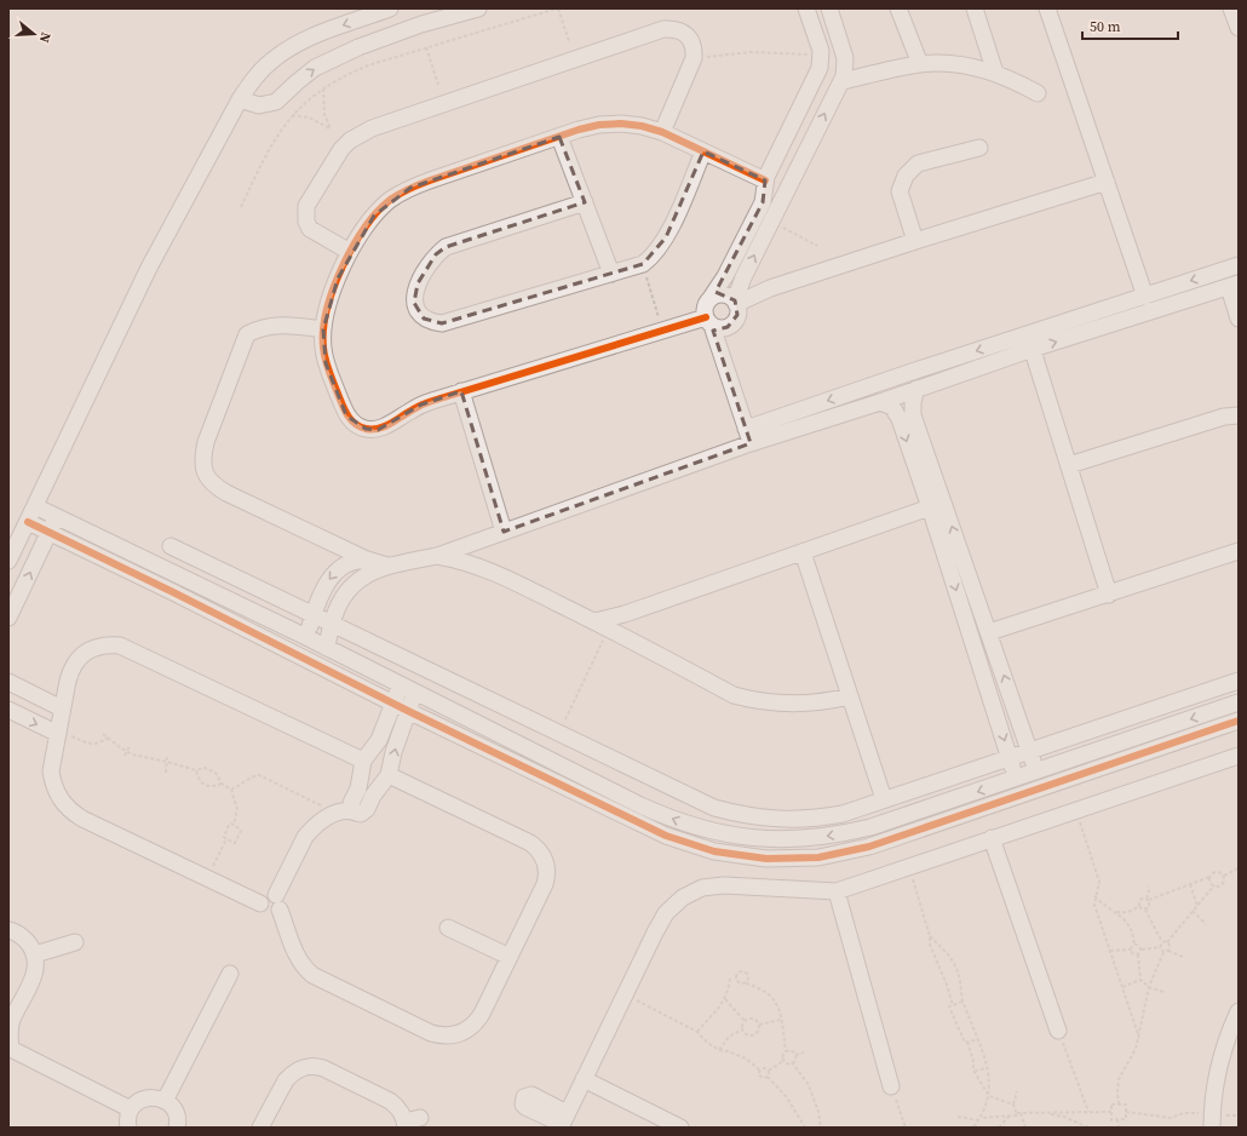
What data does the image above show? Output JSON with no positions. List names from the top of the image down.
{
  "scale_bar": "50 m",
  "north": "right"
}
